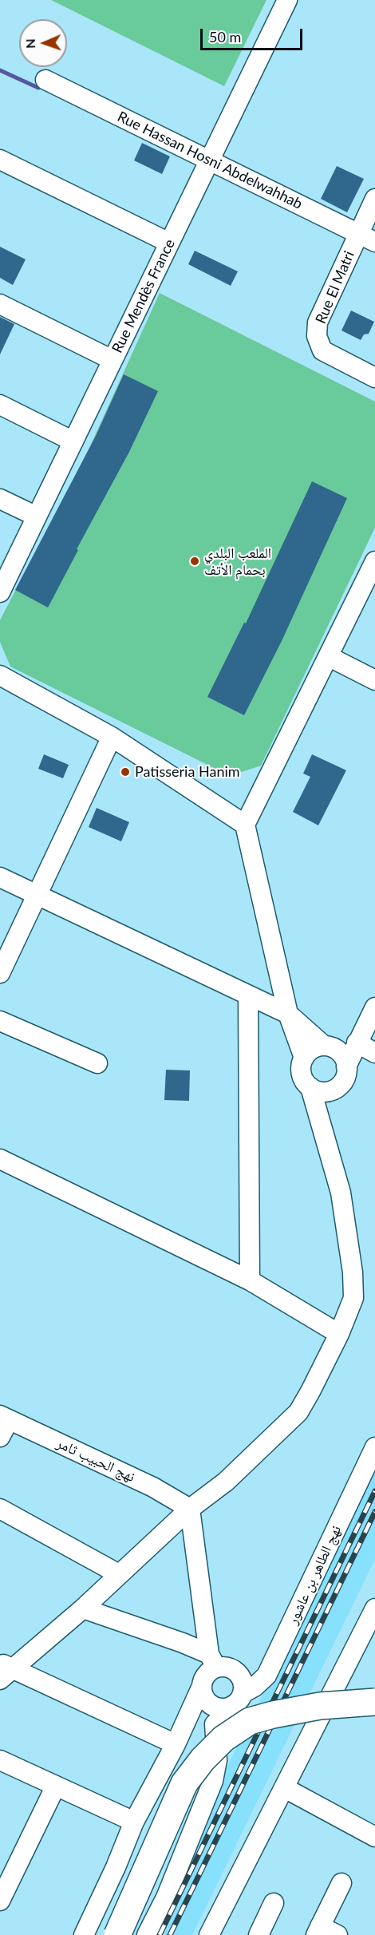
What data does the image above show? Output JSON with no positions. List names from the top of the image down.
{
  "streets": {
    "street": [
      "Rue Hassan Hosni Abdelwahhab",
      "Rue El Matri",
      "Rue Mendès France",
      "نهج الحبيب ثامر",
      "نهج الطاهر بن عاشور"
    ]
  },
  "crossings": [
    ["Rue Hassan Hosni Abdelwahhab", "Rue El Matri"],
    ["Rue Hassan Hosni Abdelwahhab", "Rue Mendès France"]
  ],
  "places": ["الملعب البلدي بحمام الأتف", "Patisseria Hanim"],
  "scale_bar": "50 m",
  "north": "left"
}
